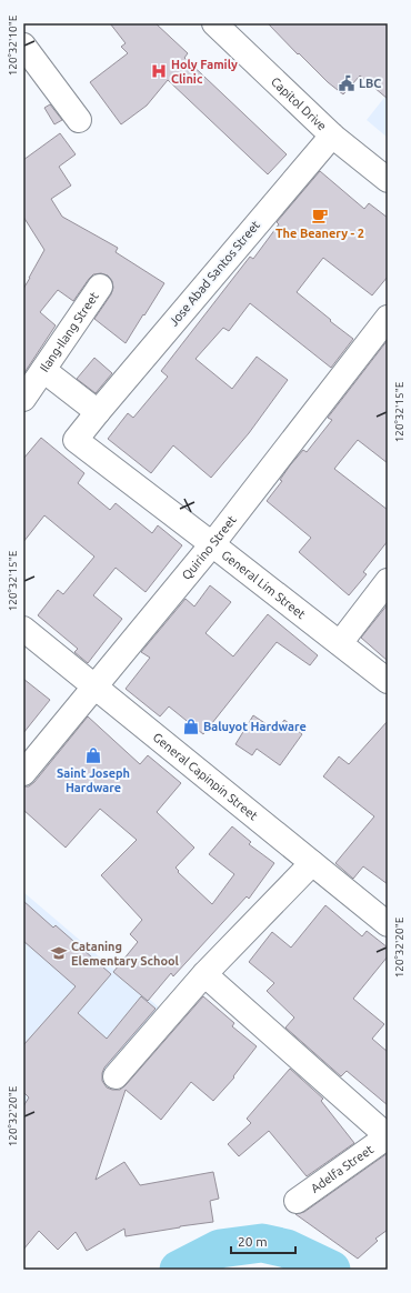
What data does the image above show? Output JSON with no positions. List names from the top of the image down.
{
  "streets": {
    "street": [
      "Capitol Drive",
      "Jose Abad Santos Street",
      "Ilang-Ilang Street",
      "Quirino Street",
      "General Lim Street",
      "General Capinpin Street",
      "Adelfa Street"
    ]
  },
  "crossings": [
    ["Capitol Drive", "Jose Abad Santos Street"],
    ["Jose Abad Santos Street", "General Lim Street"],
    ["Quirino Street", "General Lim Street"],
    ["Quirino Street", "General Capinpin Street"]
  ],
  "places": {
    "hospital": ["Holy Family Clinic"],
    "public building": ["LBC"],
    "cafe": ["The Beanery - 2"],
    "shop": ["Baluyot Hardware", "Saint Joseph Hardware"],
    "school or university": ["Cataning Elementary School"]
  },
  "scale_bar": "20 m",
  "coordinates": ["120°32'10\"E", "120°32'15\"E", "120°32'20\"E"]
}
